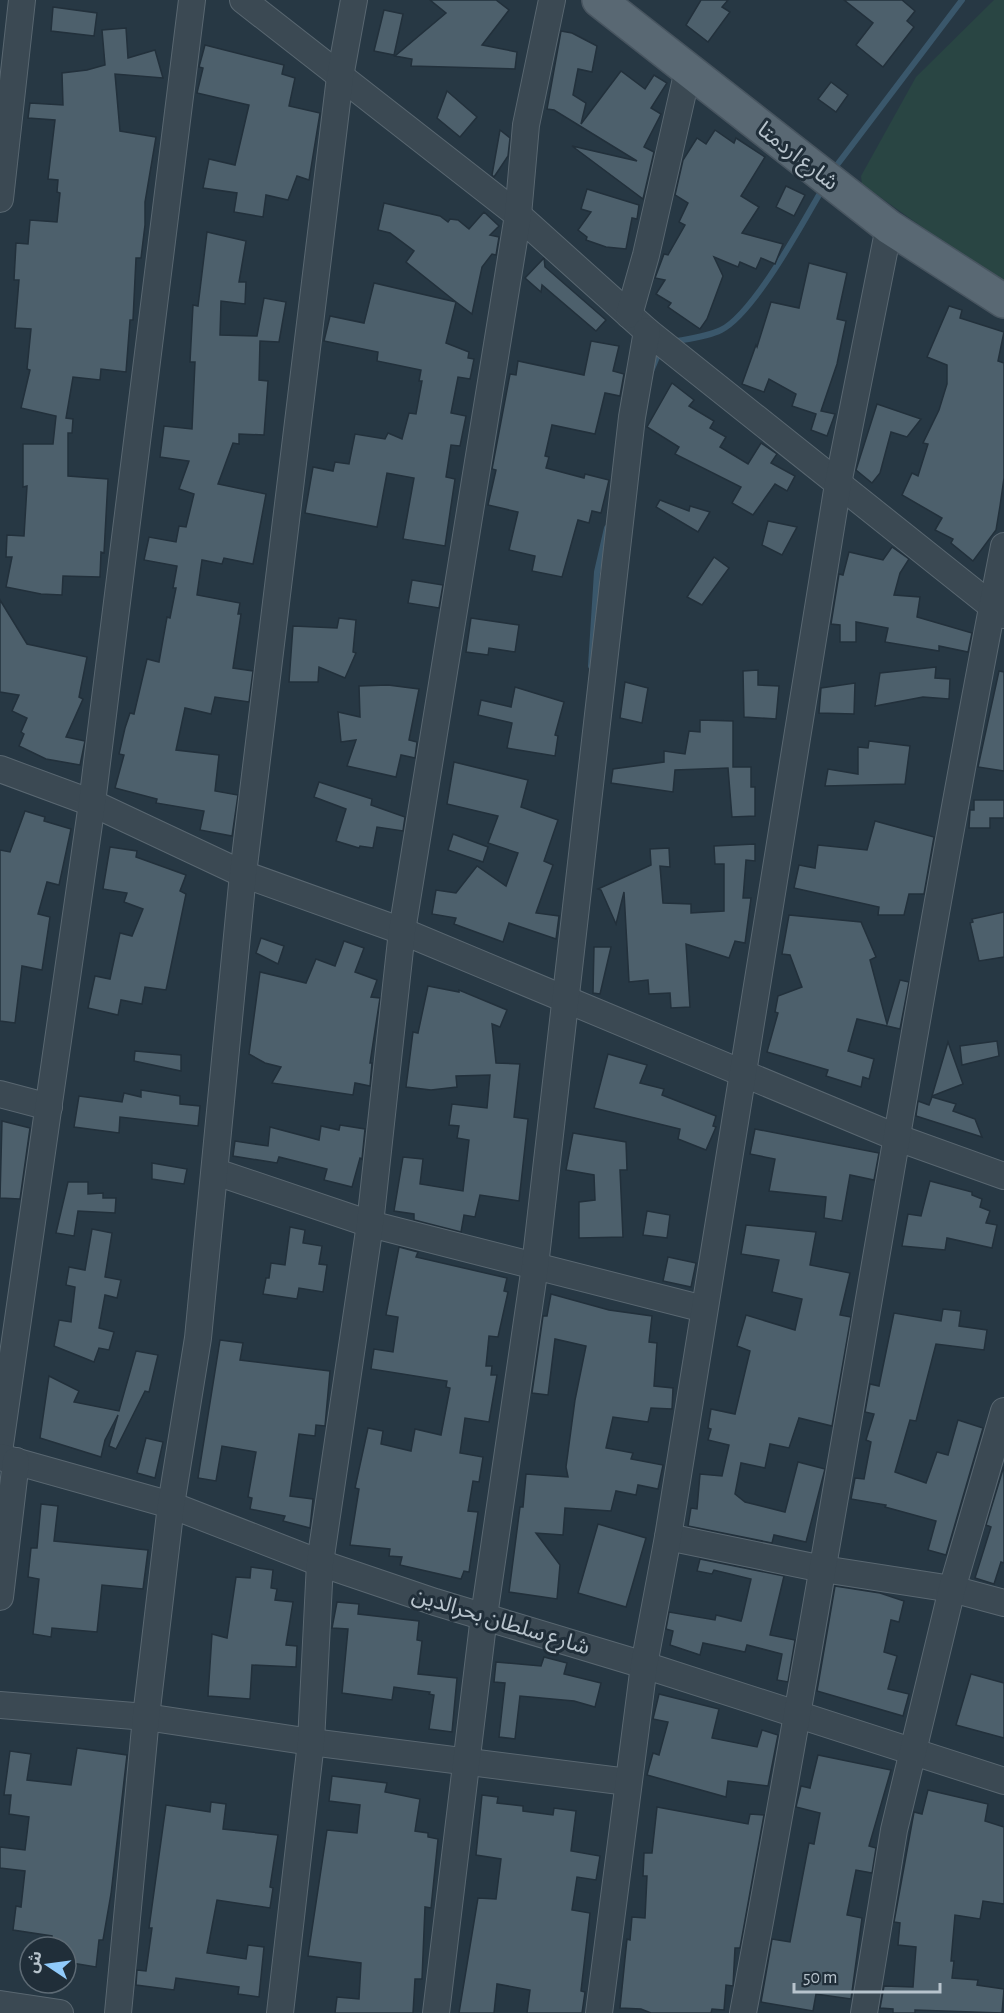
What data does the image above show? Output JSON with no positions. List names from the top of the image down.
{
  "streets": {
    "main road": ["شارع اردمتا"],
    "street": ["شارع سلطان بحرالدين"]
  },
  "scale_bar": "50 m",
  "north": "left"
}
